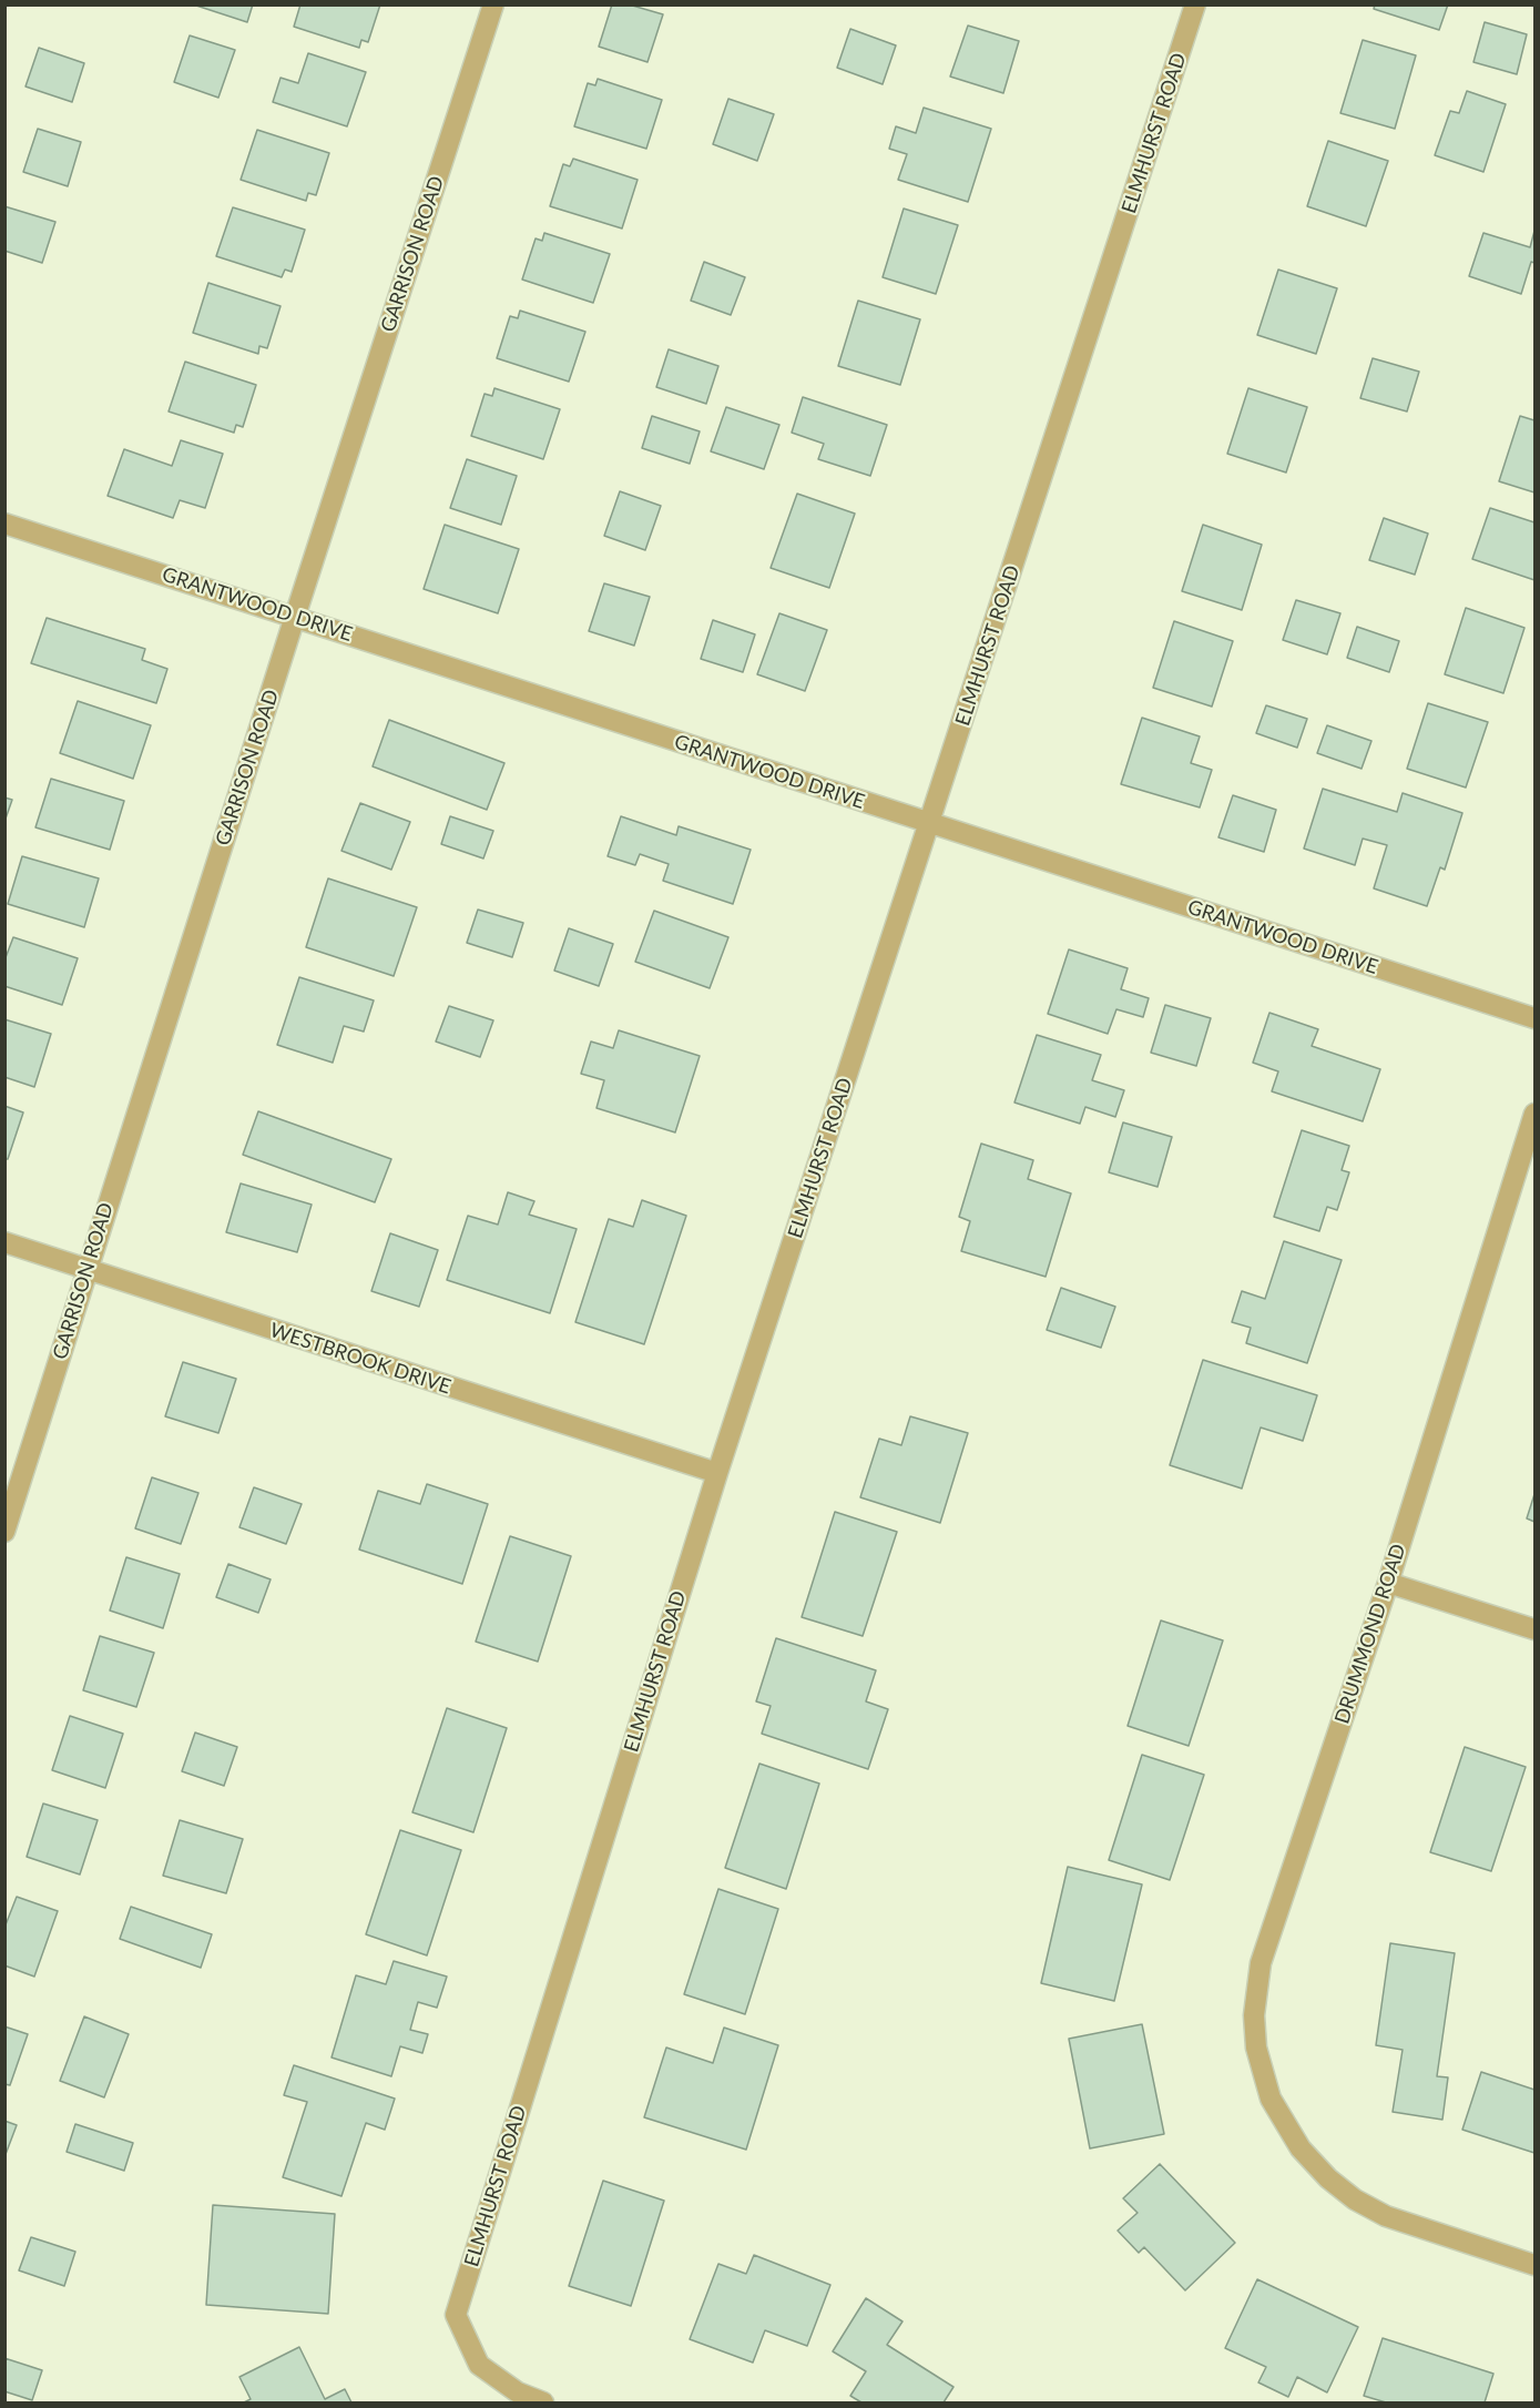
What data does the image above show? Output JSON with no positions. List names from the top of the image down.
{
  "streets": {
    "street": [
      "ELMHURST ROAD",
      "GARRISON ROAD",
      "GRANTWOOD DRIVE",
      "WESTBROOK DRIVE",
      "DRUMMOND ROAD"
    ]
  },
  "crossings": [
    ["ELMHURST ROAD", "GRANTWOOD DRIVE"],
    ["ELMHURST ROAD", "WESTBROOK DRIVE"],
    ["GARRISON ROAD", "GRANTWOOD DRIVE"],
    ["GARRISON ROAD", "WESTBROOK DRIVE"]
  ]
}
